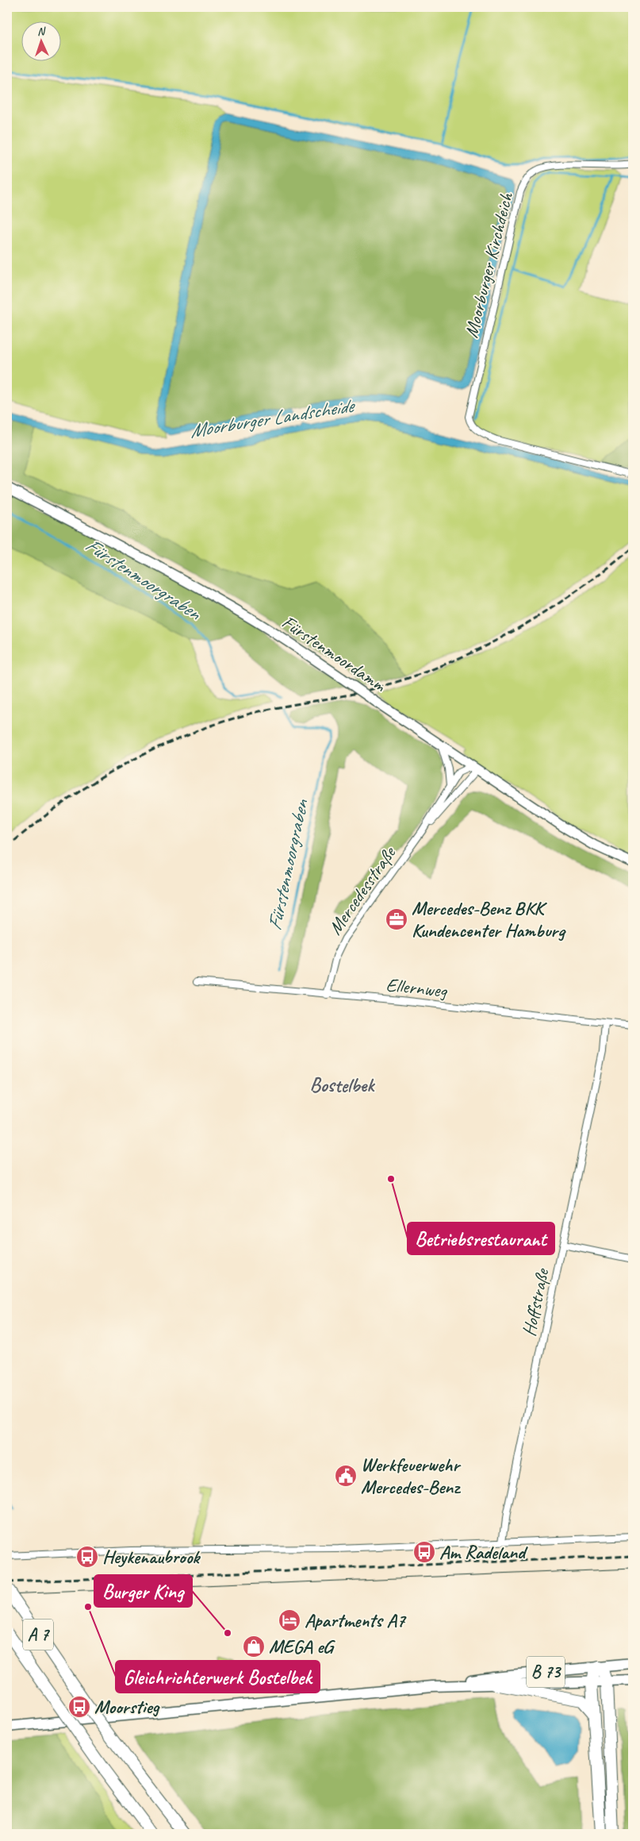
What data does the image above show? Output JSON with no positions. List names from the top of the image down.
{
  "streets": {
    "highway": ["A 7"],
    "main road": ["Fürstenmoordamm", "B 73"],
    "street": [
      "Moorburger Kirchdeich",
      "Mercedesstraße",
      "Ellernweg",
      "Hoffstraße"
    ]
  },
  "crossings": [
    ["Fürstenmoordamm", "Mercedesstraße"],
    ["Mercedesstraße", "Ellernweg"],
    ["Ellernweg", "Hoffstraße"]
  ],
  "districts": ["Bostelbek"],
  "water": ["Moorburger Landscheide", "Fürstenmoorgraben"],
  "places": {
    "office": ["Mercedes-Benz BKK Kundencenter Hamburg"],
    "other": ["Betriebsrestaurant", "Gleichrichterwerk Bostelbek", "Burger King"],
    "public building": ["Werkfeuerwehr Mercedes-Benz"],
    "bus stop": ["Am Radeland", "Heykenaubrook", "Moorstieg"],
    "hotel": ["Apartments A7"],
    "shop": ["MEGA eG"]
  },
  "north": "top"
}
